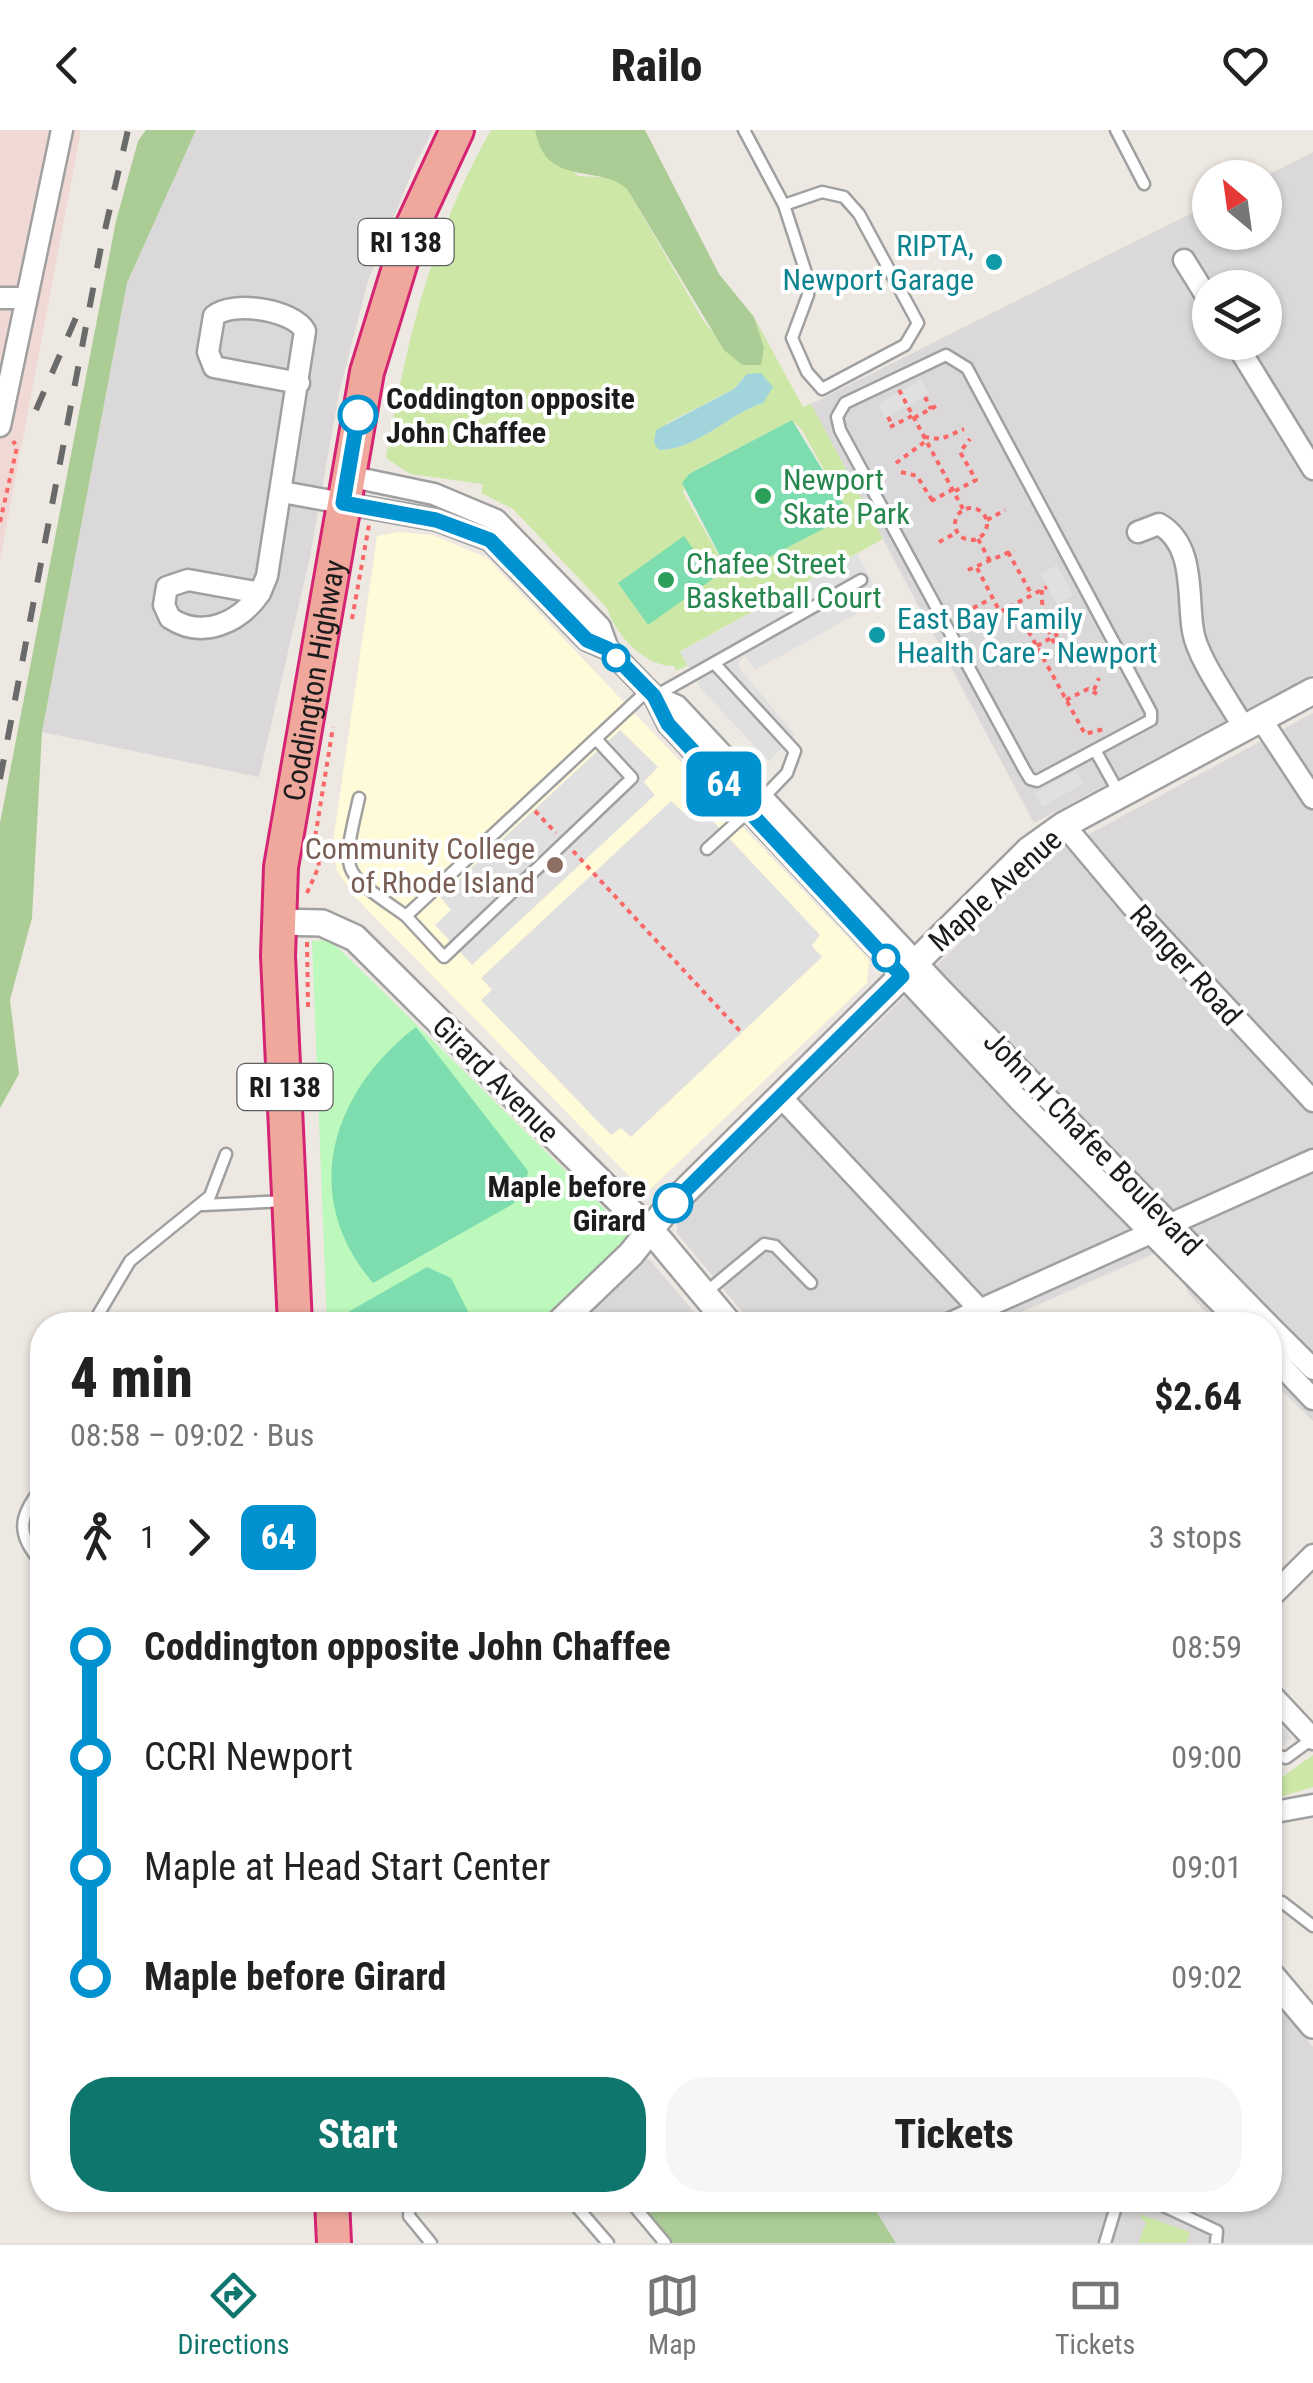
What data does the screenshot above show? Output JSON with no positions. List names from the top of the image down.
{
  "streets": {
    "highway": ["RI 138", "Coddington Highway"],
    "street": [
      "Maple Avenue",
      "Ranger Road",
      "Girard Avenue",
      "John H Chafee Boulevard"
    ]
  },
  "crossings": [
    ["Coddington Highway", "Girard Avenue"],
    ["Coddington Highway", "John H Chafee Boulevard"],
    ["Maple Avenue", "Ranger Road"],
    ["Maple Avenue", "Girard Avenue"],
    ["Maple Avenue", "John H Chafee Boulevard"]
  ],
  "places": [
    "RIPTA, Newport Garage",
    "Coddington opposite John Chaffee",
    "Newport Skate Park",
    "Chafee Street Basketball Court",
    "East Bay Family Health Care - Newport",
    "Community College of Rhode Island",
    "Maple before Girard"
  ],
  "lines": ["bus line 64"],
  "north": "top left",
  "page": {
    "header": "Railo",
    "on_map": "64",
    "heading": ["4 min", "08:58 – 09:02 · Bus", "$2.64"],
    "legs": ["1", "64", "3 stops"],
    "list": [
      {
        "name": "Coddington opposite John Chaffee",
        "value": "08:59"
      },
      {
        "name": "CCRI Newport",
        "value": "09:00"
      },
      {
        "name": "Maple at Head Start Center",
        "value": "09:01"
      },
      {
        "name": "Maple before Girard",
        "value": "09:02"
      }
    ],
    "buttons": ["Start", "Tickets"],
    "tabs": ["Directions", "Map", "Tickets"]
  }
}
